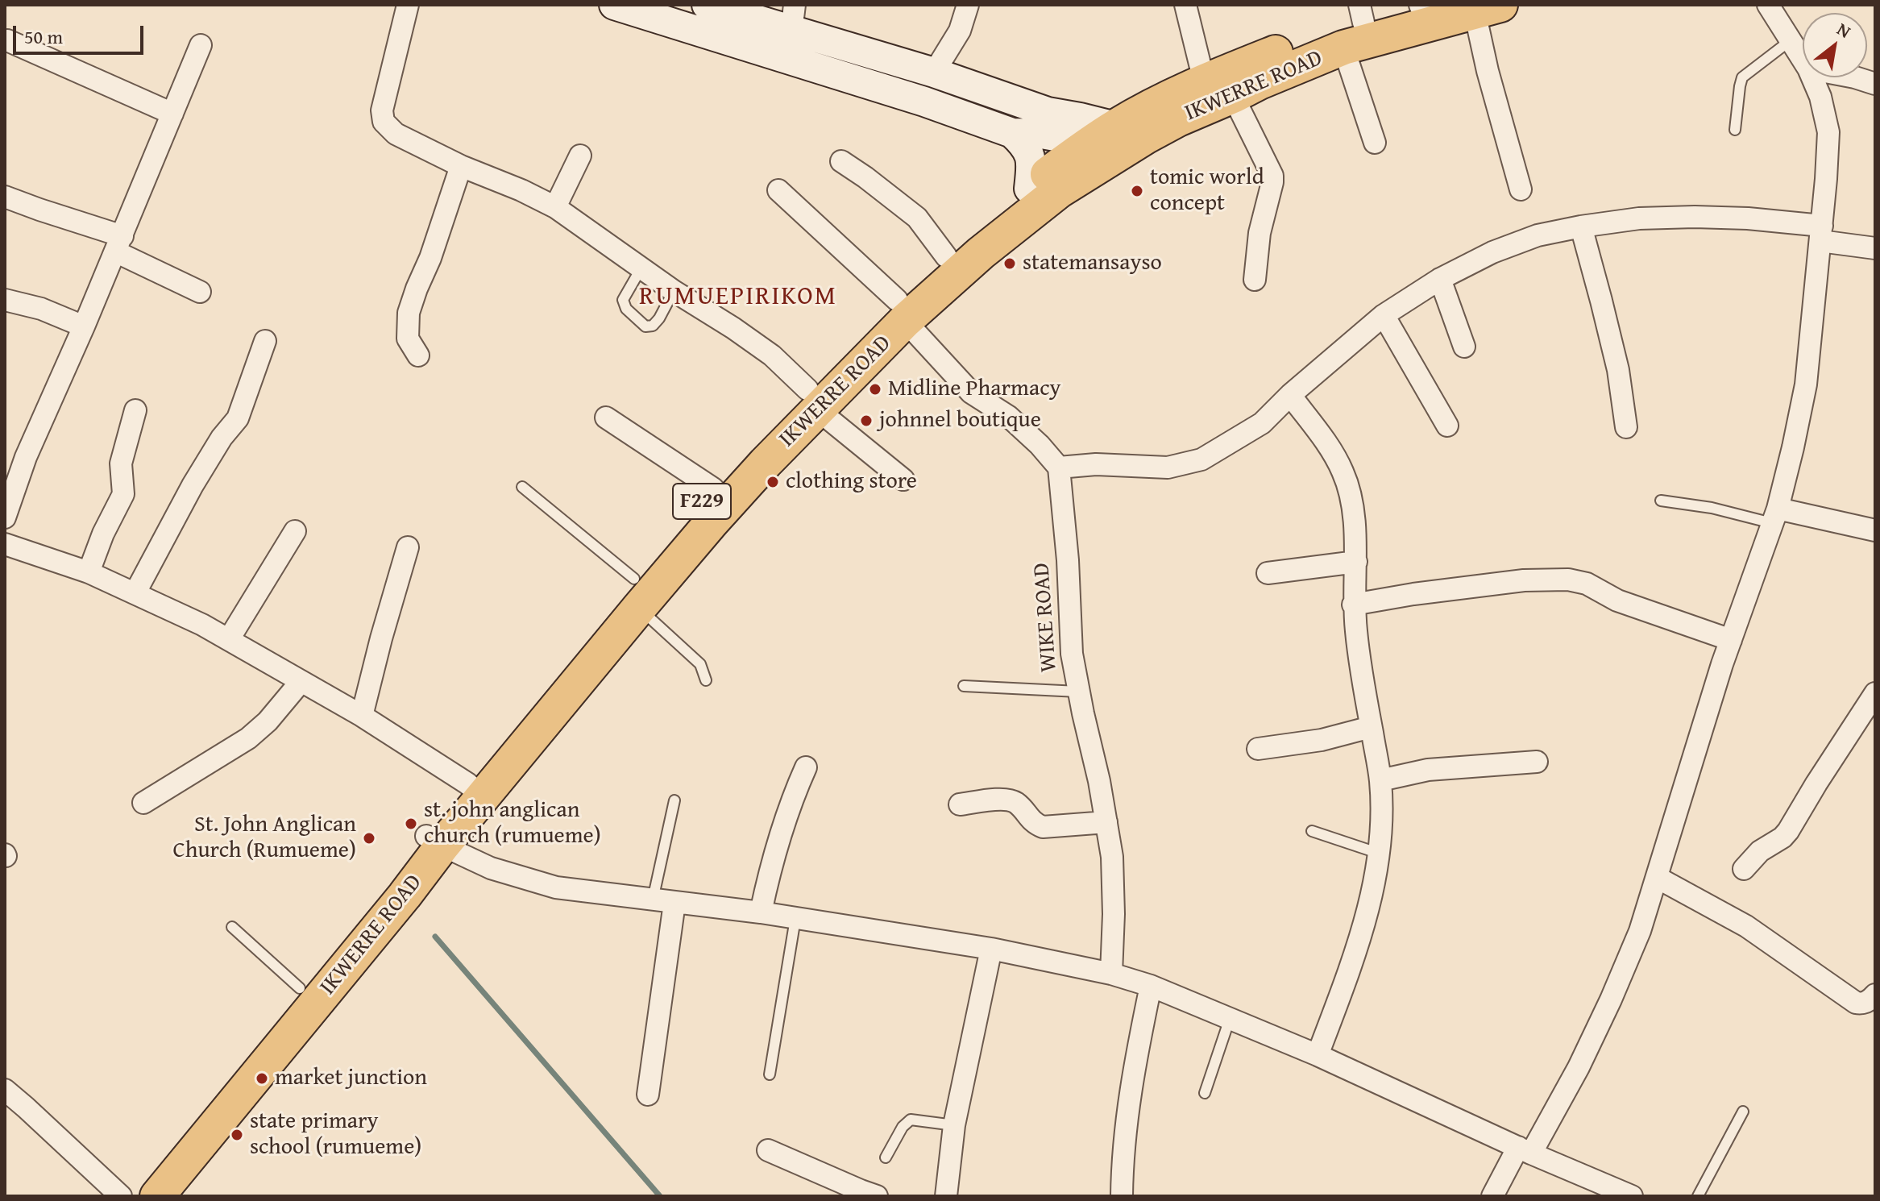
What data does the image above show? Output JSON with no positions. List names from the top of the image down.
{
  "streets": {
    "main road": ["IKWERRE ROAD", "F229"],
    "street": ["WIKE ROAD"]
  },
  "districts": ["RUMUEPIRIKOM"],
  "places": [
    "tomic world concept",
    "statemansayso",
    "Midline Pharmacy",
    "johnnel boutique",
    "clothing store",
    "st. john anglican church (rumueme)",
    "St. John Anglican Church (Rumueme)",
    "market junction",
    "state primary school (rumueme)"
  ],
  "scale_bar": "50 m",
  "north": "top right"
}
